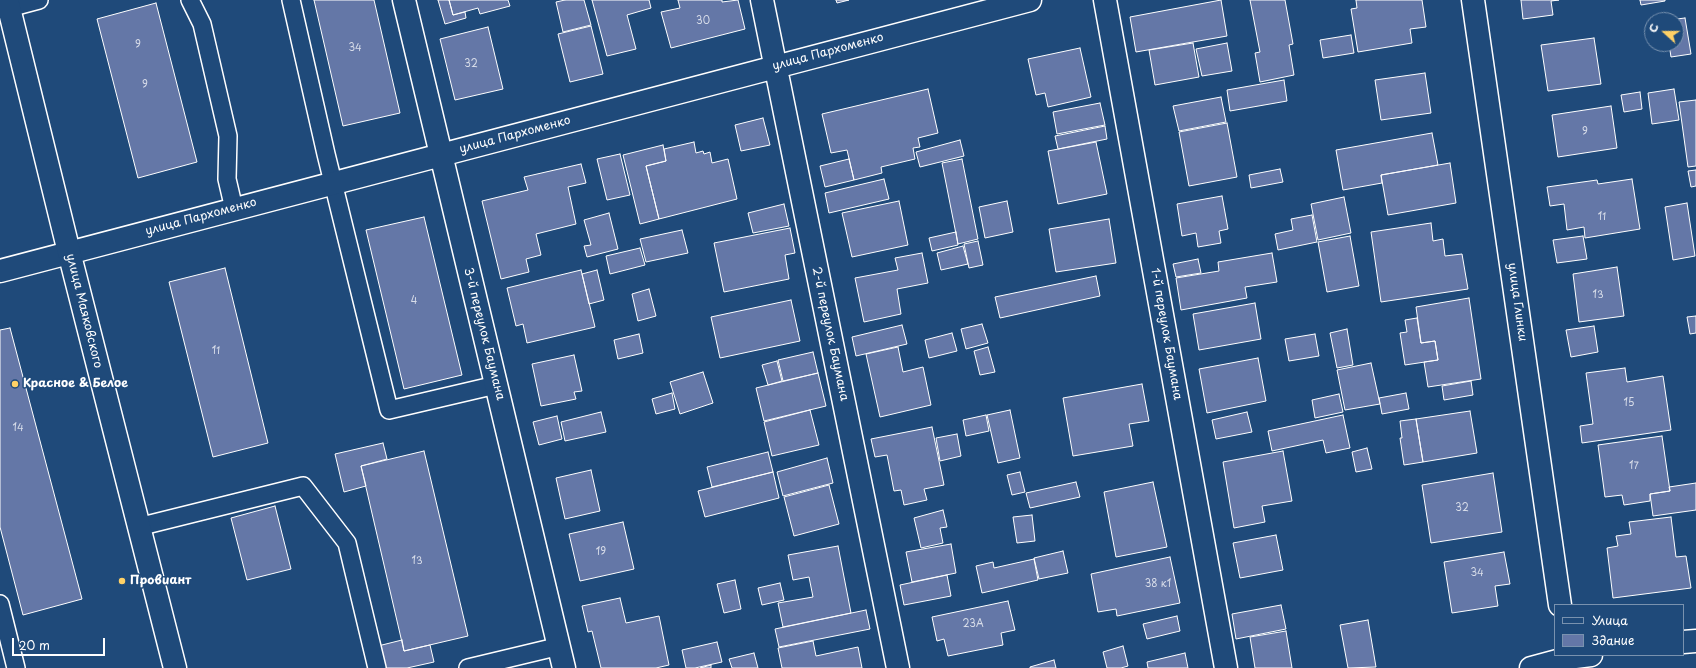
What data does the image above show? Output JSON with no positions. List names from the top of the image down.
{
  "streets": {
    "street": [
      "улица Пархоменко",
      "улица Глинки",
      "улица Маяковского",
      "3-й переулок Баумана",
      "2-й переулок Баумана",
      "1-й переулок Баумана"
    ]
  },
  "crossings": [
    ["улица Пархоменко", "улица Маяковского"],
    ["улица Пархоменко", "3-й переулок Баумана"],
    ["улица Пархоменко", "2-й переулок Баумана"]
  ],
  "places": ["Красное & Белое", "Провиант"],
  "house_numbers": [
    "30",
    "9",
    "34",
    "32",
    "9",
    "9",
    "11",
    "13",
    "4",
    "11",
    "15",
    "14",
    "17",
    "32",
    "19",
    "13",
    "34",
    "38 к1",
    "23А"
  ],
  "legend": ["Улица", "Здание"],
  "scale_bar": "20 m",
  "north": "left"
}
